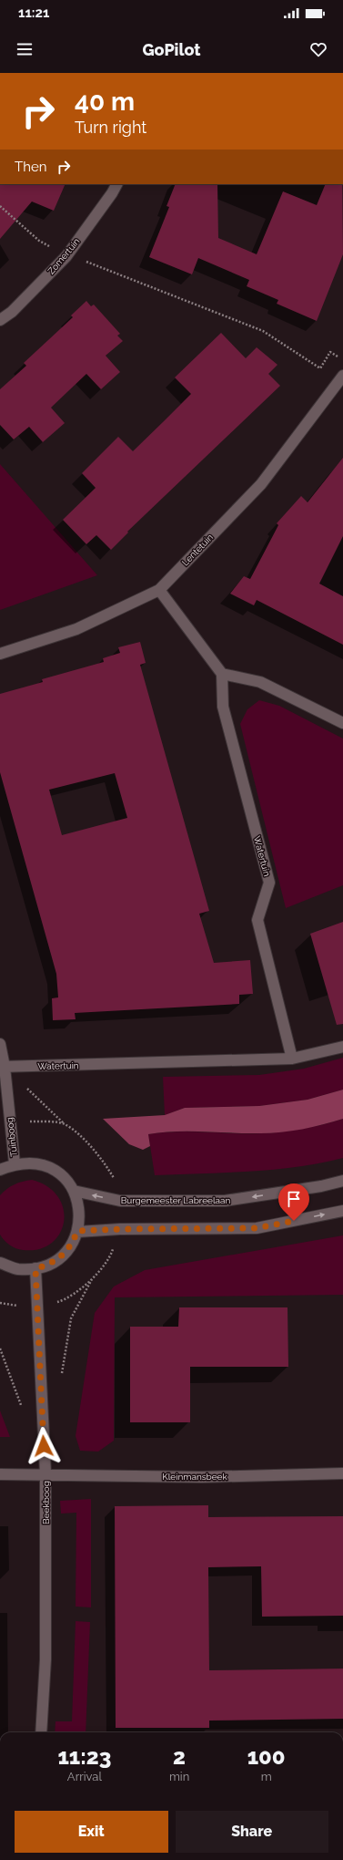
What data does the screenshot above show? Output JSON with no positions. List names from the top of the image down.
{
  "streets": {
    "street": [
      "Zomertuin",
      "Lentetuin",
      "Watertuin",
      "Tuinboog",
      "Burgemeester Labreelaan",
      "Kleinmansbeek",
      "Beekboog"
    ]
  },
  "crossings": [
    ["Watertuin", "Tuinboog"],
    ["Kleinmansbeek", "Beekboog"]
  ],
  "page": {
    "status": "11:21",
    "header": "GoPilot",
    "turn": ["40 m", "Turn right"],
    "then": "Then",
    "eta": [
      "11:23",
      "Arrival",
      "2",
      "min",
      "100",
      "m"
    ],
    "buttons": ["Exit", "Share"]
  }
}
